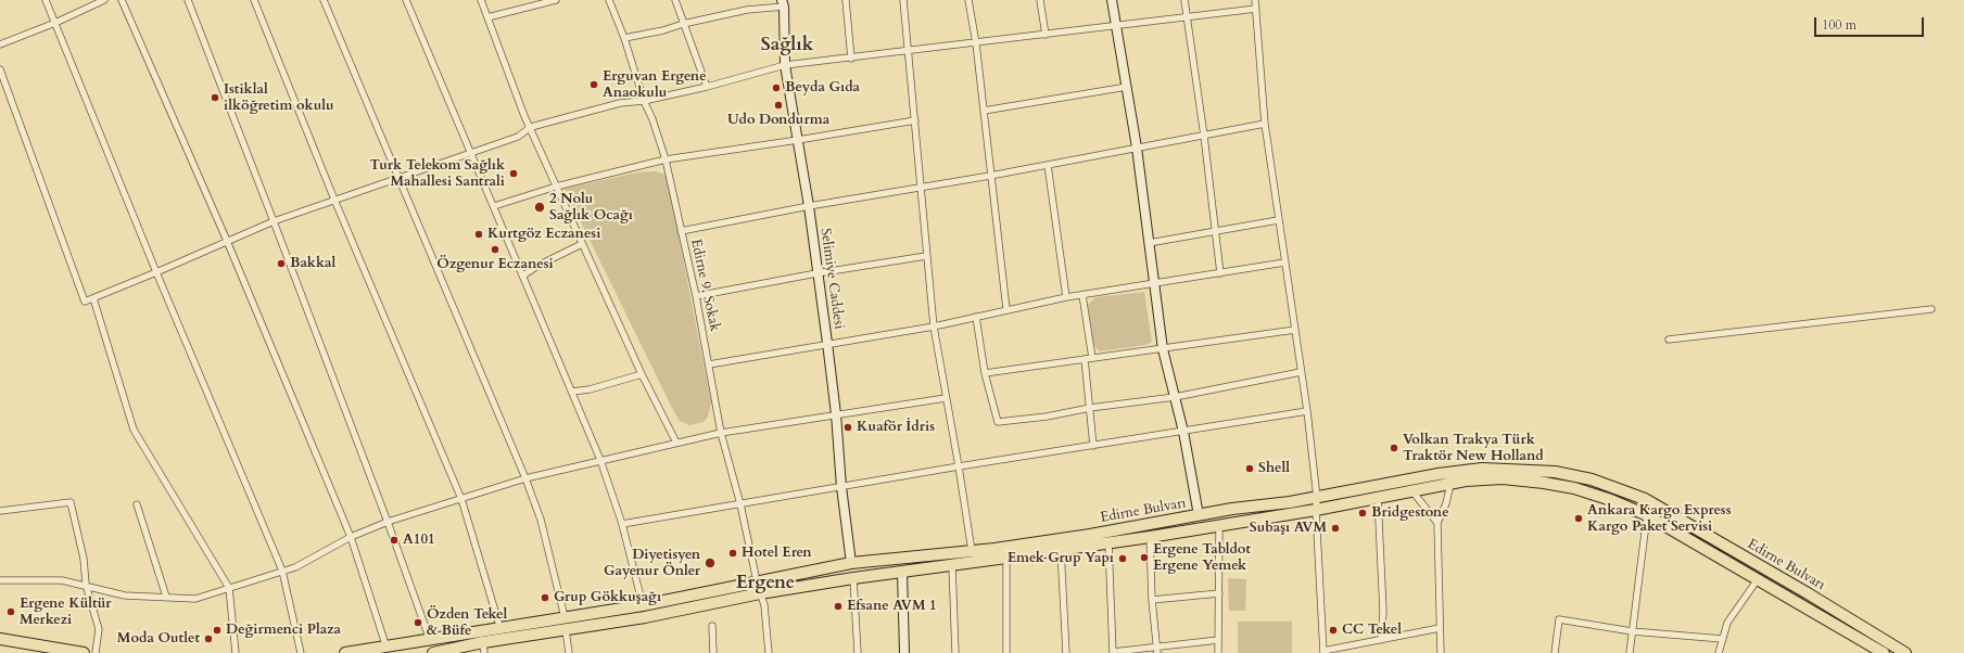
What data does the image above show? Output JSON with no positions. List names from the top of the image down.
{
  "streets": {
    "highway": ["Edirne Bulvarı"],
    "street": ["Selimiye Caddesi", "Edirne 9. Sokak"]
  },
  "crossings": [
    ["Selimiye Caddesi", "Edirne Bulvarı"],
    ["Edirne 9. Sokak", "Edirne Bulvarı"]
  ],
  "districts": ["Sağlık", "Ergene"],
  "places": [
    "Erguvan Ergene Anaokulu",
    "Beyda Gıda",
    "Istiklal ilköğretim okulu",
    "Udo Dondurma",
    "Turk Telekom Sağlık Mahallesi Santrali",
    "2 Nolu Sağlık Ocağı",
    "Kurtgöz Eczanesi",
    "Özgenur Eczanesi",
    "Bakkal",
    "Kuaför İdris",
    "Volkan Trakya Türk Traktör New Holland",
    "Shell",
    "Bridgestone",
    "Ankara Kargo Express Kargo Paket Servisi",
    "Subaşı AVM",
    "A101",
    "Hotel Eren",
    "Ergene Tabldot Ergene Yemek",
    "Emek Grup Yapı",
    "Diyetisyen Gayenur Önler",
    "Grup Gökkuşağı",
    "Efsane AVM 1",
    "Ergene Kültür Merkezi",
    "Özden Tekel & Büfe",
    "Değirmenci Plaza",
    "CC Tekel",
    "Moda Outlet"
  ],
  "scale_bar": "100 m"
}
